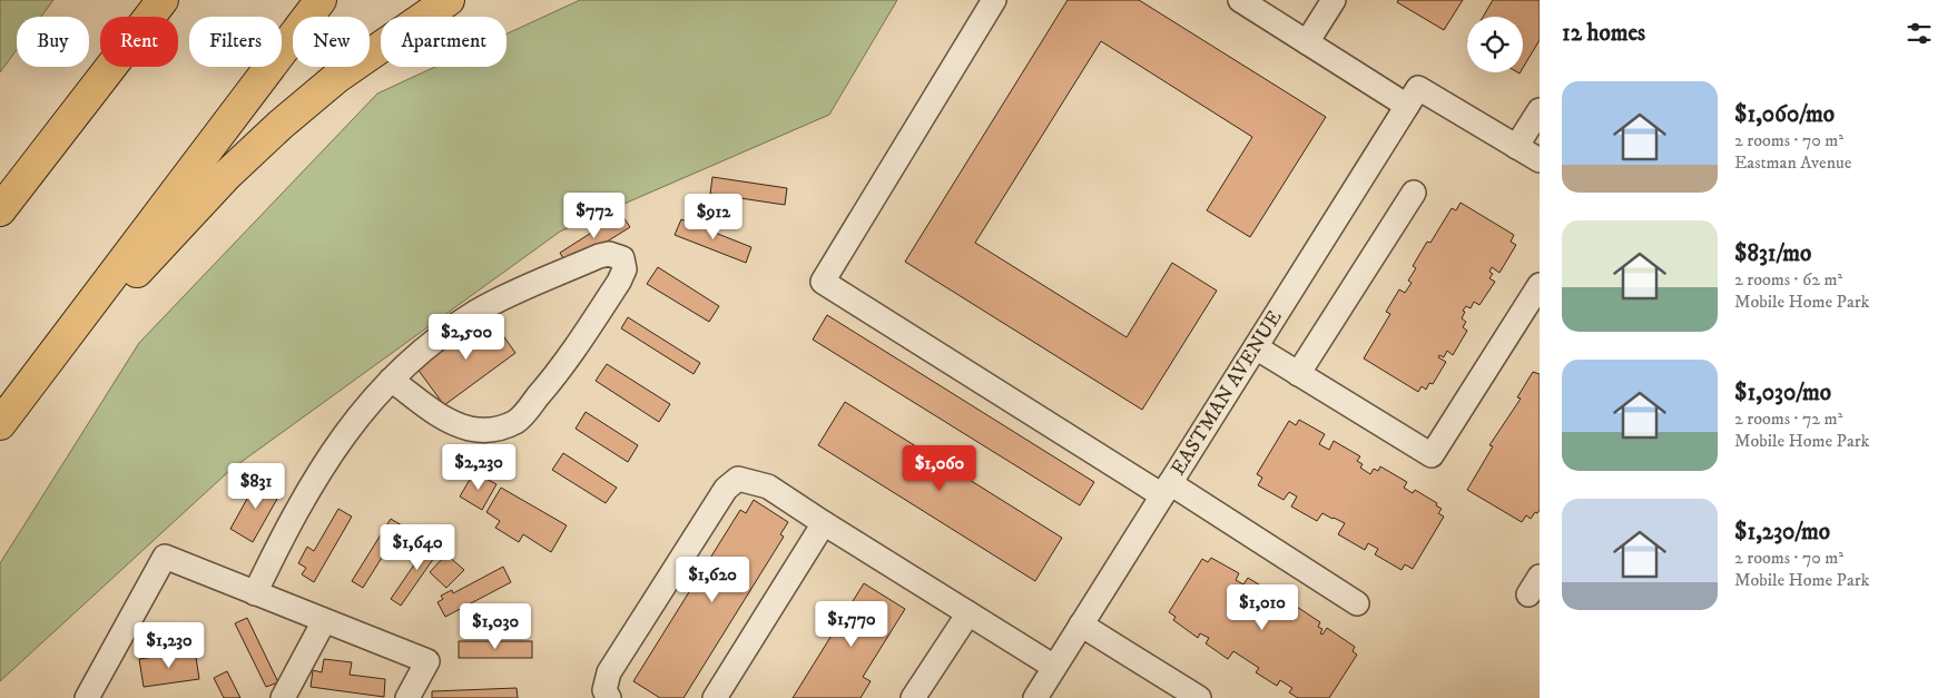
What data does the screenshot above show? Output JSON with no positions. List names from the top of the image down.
{
  "streets": {
    "street": ["EASTMAN AVENUE"]
  },
  "page": {
    "heading": "12 homes",
    "chip": [
      "Buy",
      "Rent",
      "Filters",
      "New",
      "Apartment"
    ],
    "list": [
      {
        "name": "$1,060/mo",
        "note": "2 rooms · 70 m² · Eastman Avenue"
      },
      {
        "name": "$831/mo",
        "note": "2 rooms · 62 m² · Mobile Home Park"
      },
      {
        "name": "$1,030/mo",
        "note": "2 rooms · 72 m² · Mobile Home Park"
      },
      {
        "name": "$1,230/mo",
        "note": "2 rooms · 70 m² · Mobile Home Park"
      }
    ],
    "price": [
      "$772",
      "$912",
      "$2,500",
      "$2,230",
      "$1,060",
      "$831",
      "$1,640",
      "$1,620",
      "$1,010",
      "$1,770",
      "$1,030",
      "$1,230"
    ]
  }
}
